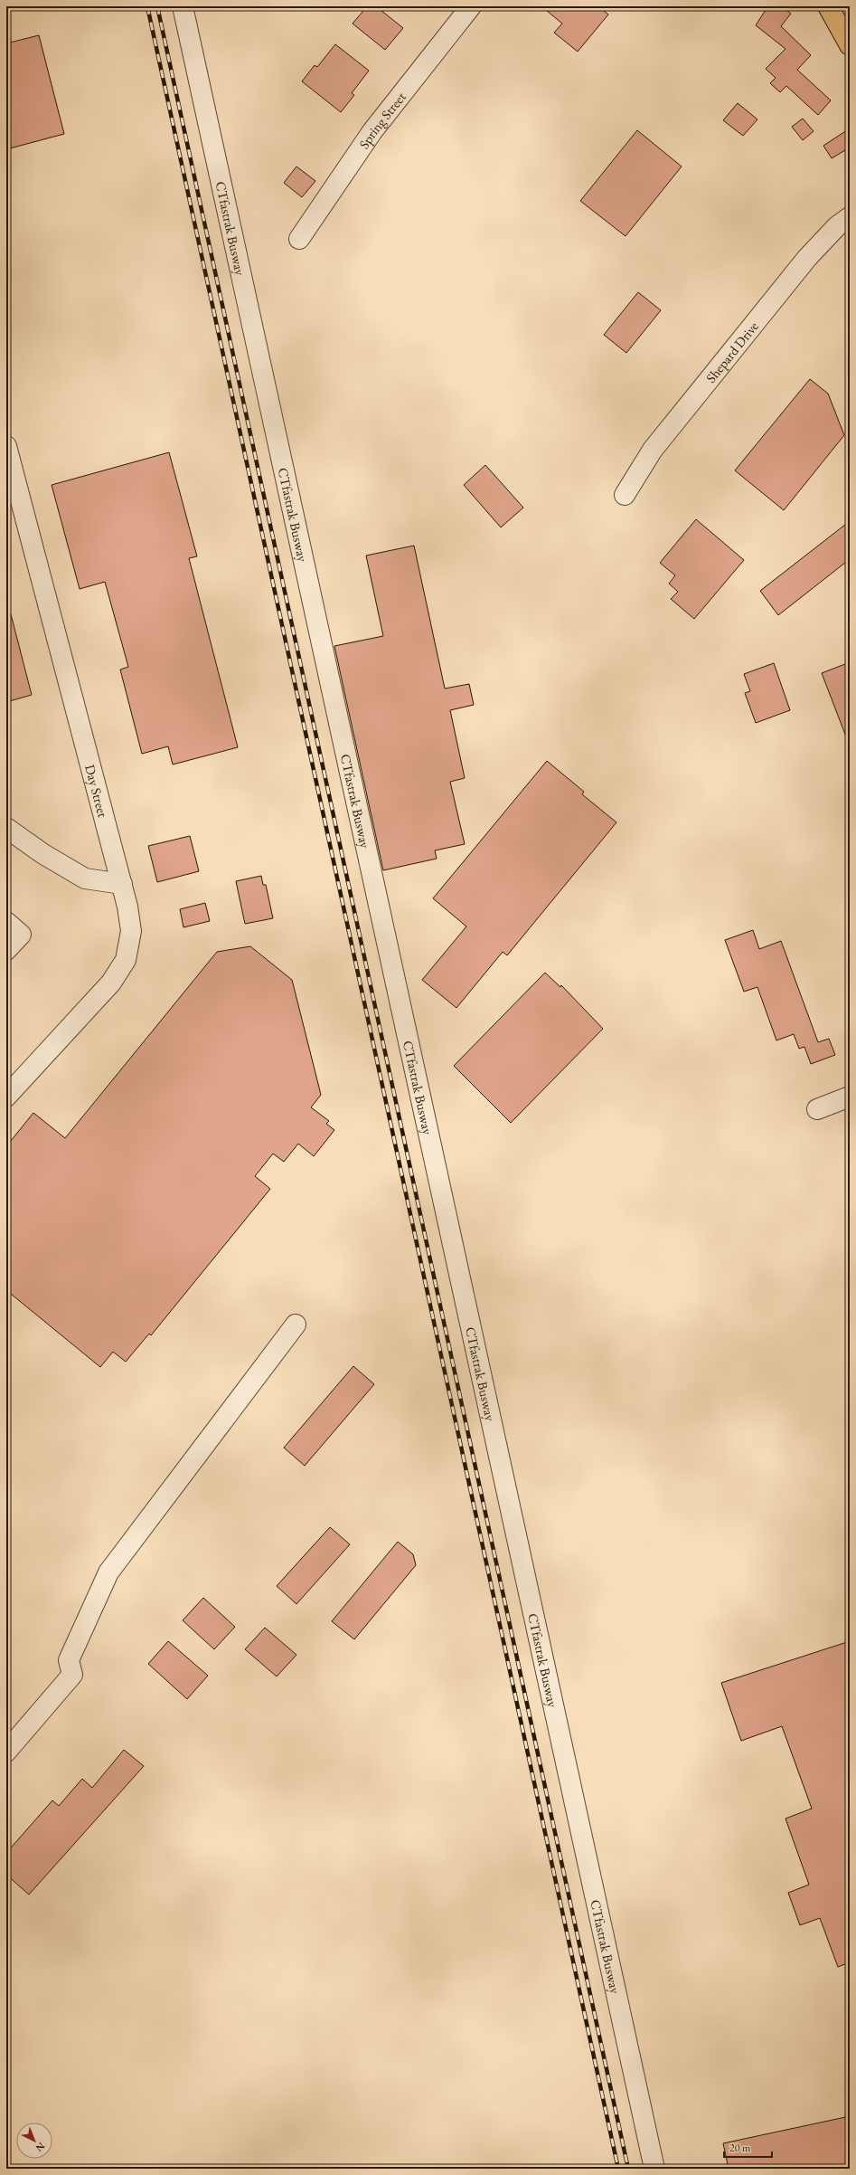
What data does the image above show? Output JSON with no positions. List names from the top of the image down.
{
  "streets": {
    "street": [
      "Spring Street",
      "CTfastrak Busway",
      "Shepard Drive",
      "Day Street"
    ]
  },
  "scale_bar": "20 m",
  "north": "bottom right"
}
